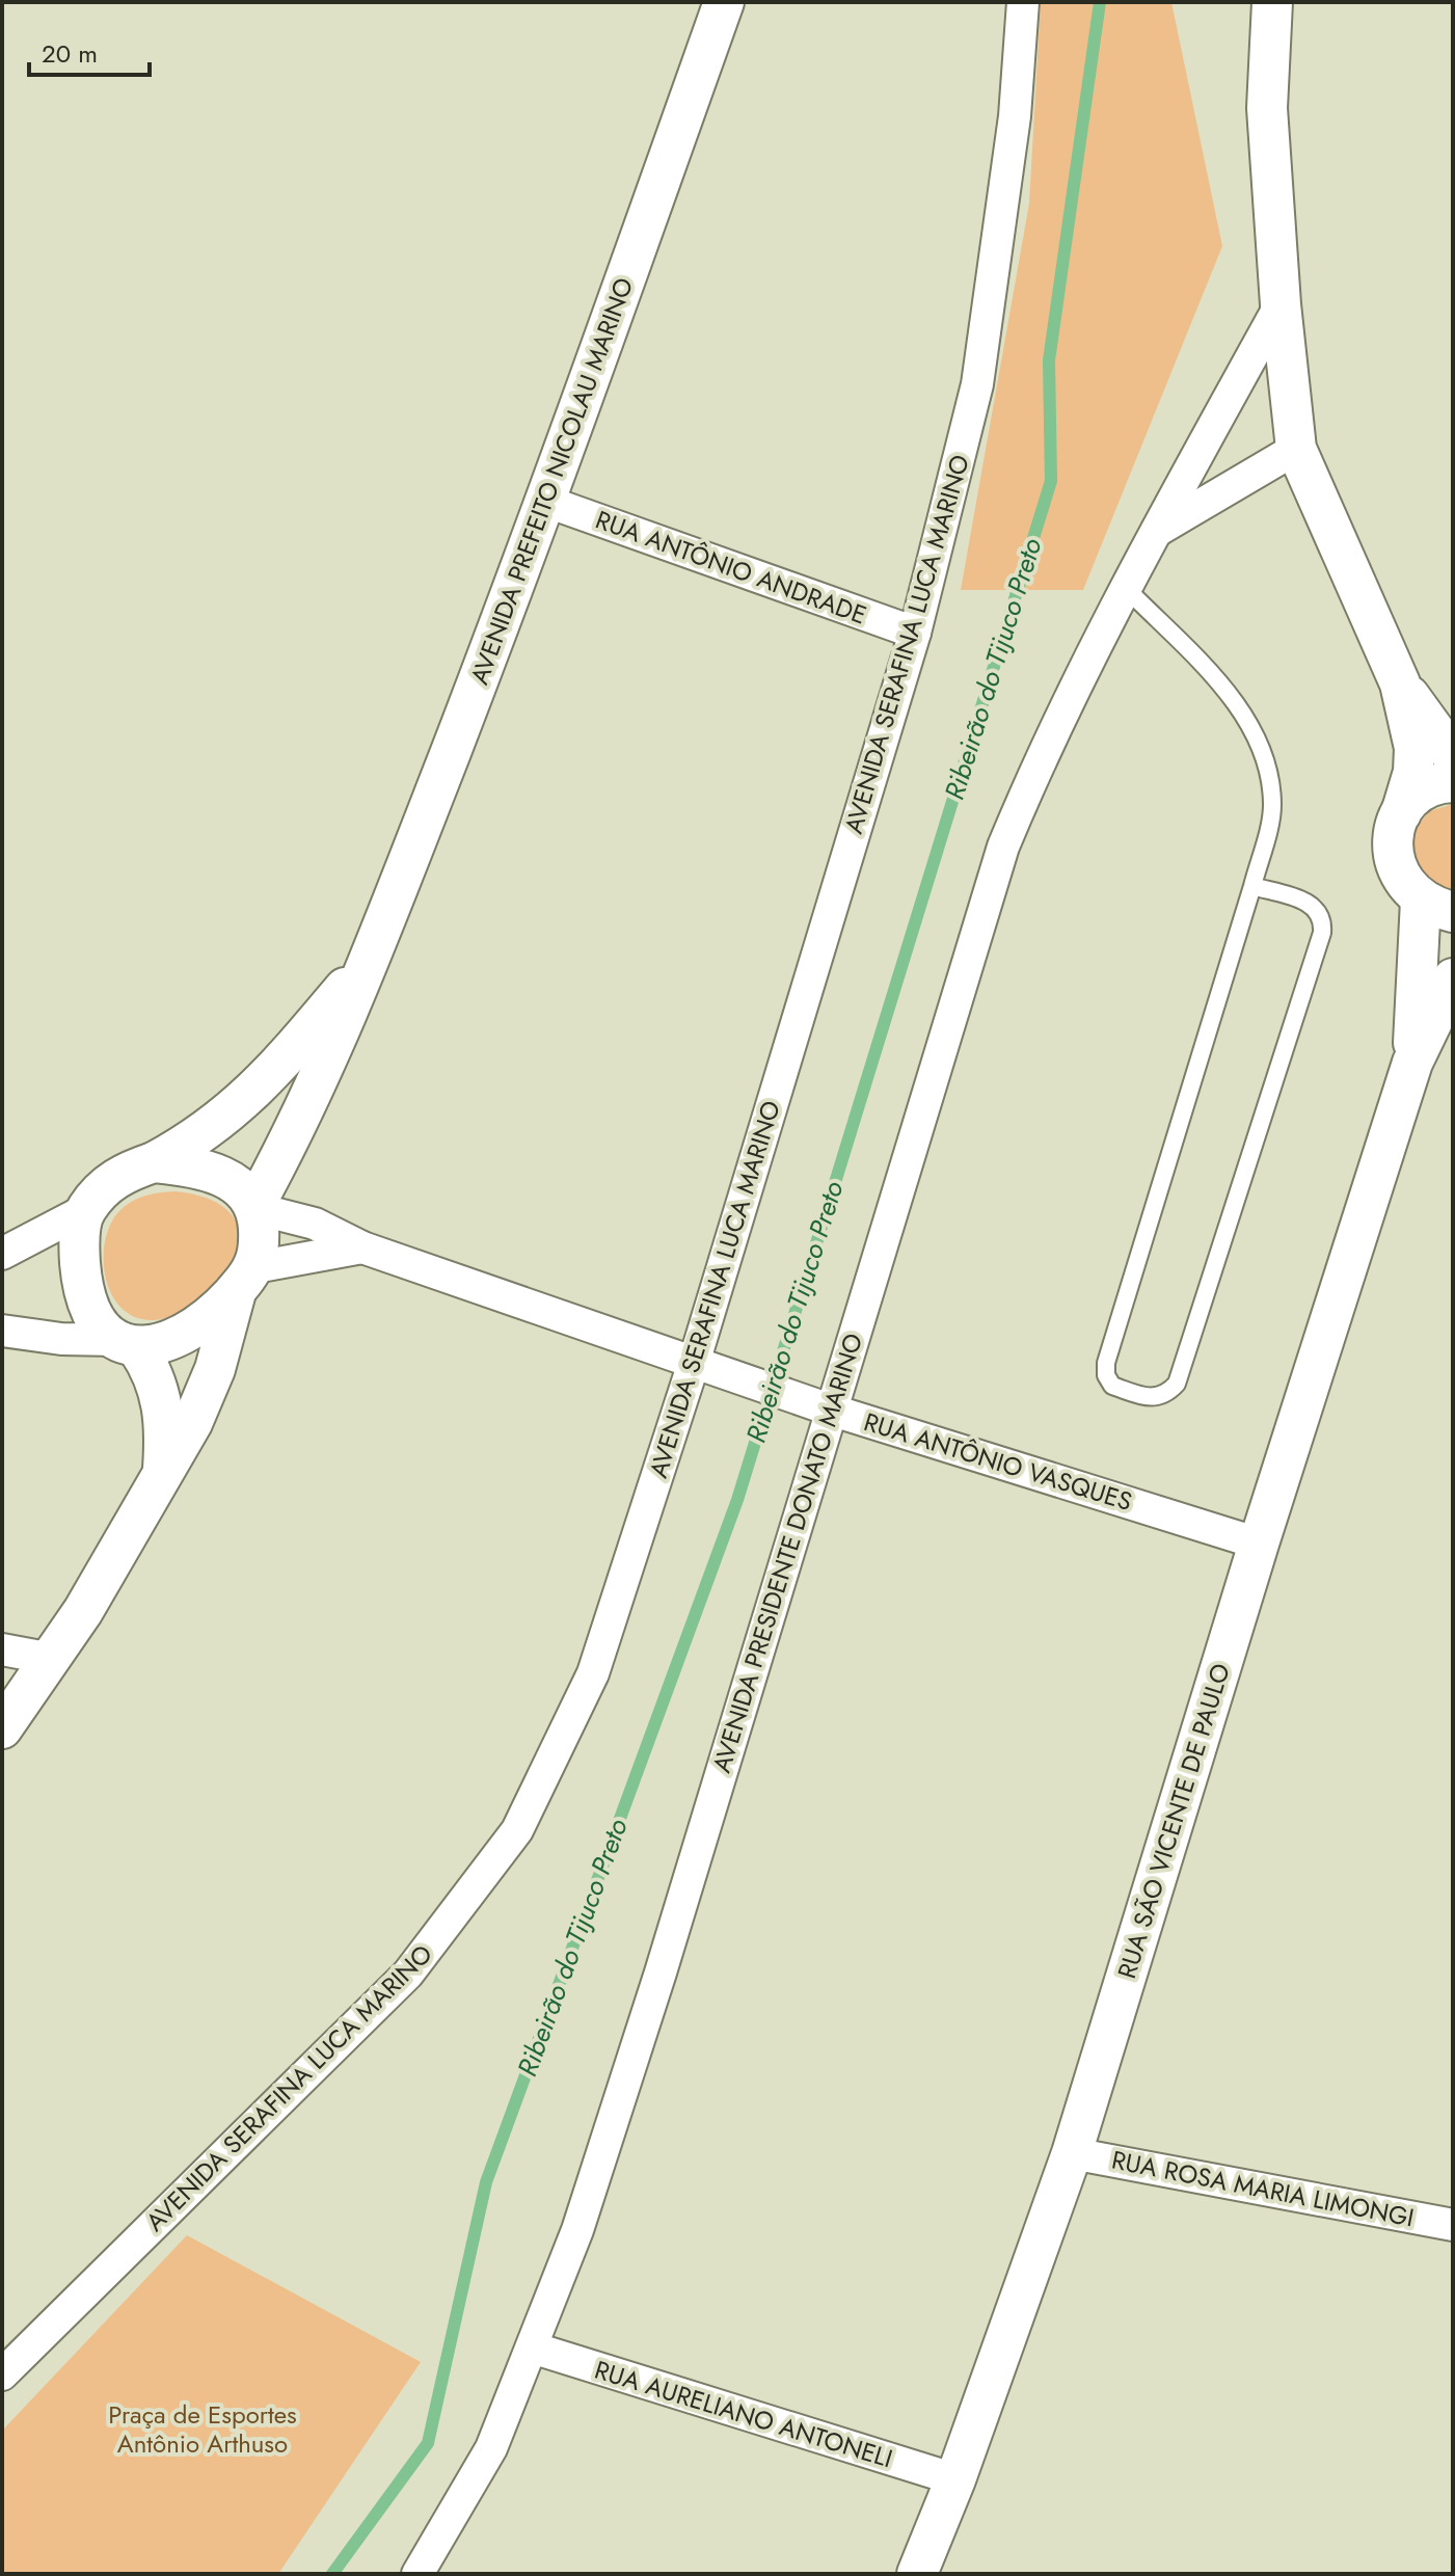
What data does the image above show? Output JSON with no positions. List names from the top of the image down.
{
  "streets": {
    "street": [
      "AVENIDA PREFEITO NICOLAU MARINO",
      "RUA ANTÔNIO ANDRADE",
      "AVENIDA SERAFINA LUCA MARINO",
      "RUA ANTÔNIO VASQUES",
      "AVENIDA PRESIDENTE DONATO MARINO",
      "RUA SÃO VICENTE DE PAULO",
      "RUA ROSA MARIA LIMONGI",
      "RUA AURELIANO ANTONELI"
    ]
  },
  "crossings": [
    ["AVENIDA PREFEITO NICOLAU MARINO", "RUA ANTÔNIO ANDRADE"],
    ["AVENIDA PREFEITO NICOLAU MARINO", "RUA ANTÔNIO VASQUES"],
    ["RUA ANTÔNIO ANDRADE", "AVENIDA SERAFINA LUCA MARINO"],
    ["AVENIDA SERAFINA LUCA MARINO", "RUA ANTÔNIO VASQUES"],
    ["RUA ANTÔNIO VASQUES", "AVENIDA PRESIDENTE DONATO MARINO"],
    ["RUA ANTÔNIO VASQUES", "RUA SÃO VICENTE DE PAULO"],
    ["AVENIDA PRESIDENTE DONATO MARINO", "RUA AURELIANO ANTONELI"],
    ["RUA SÃO VICENTE DE PAULO", "RUA ROSA MARIA LIMONGI"],
    ["RUA SÃO VICENTE DE PAULO", "RUA AURELIANO ANTONELI"]
  ],
  "water": ["Ribeirão do Tijuco Preto"],
  "parks": ["Praça de Esportes Antônio Arthuso"],
  "scale_bar": "20 m"
}
